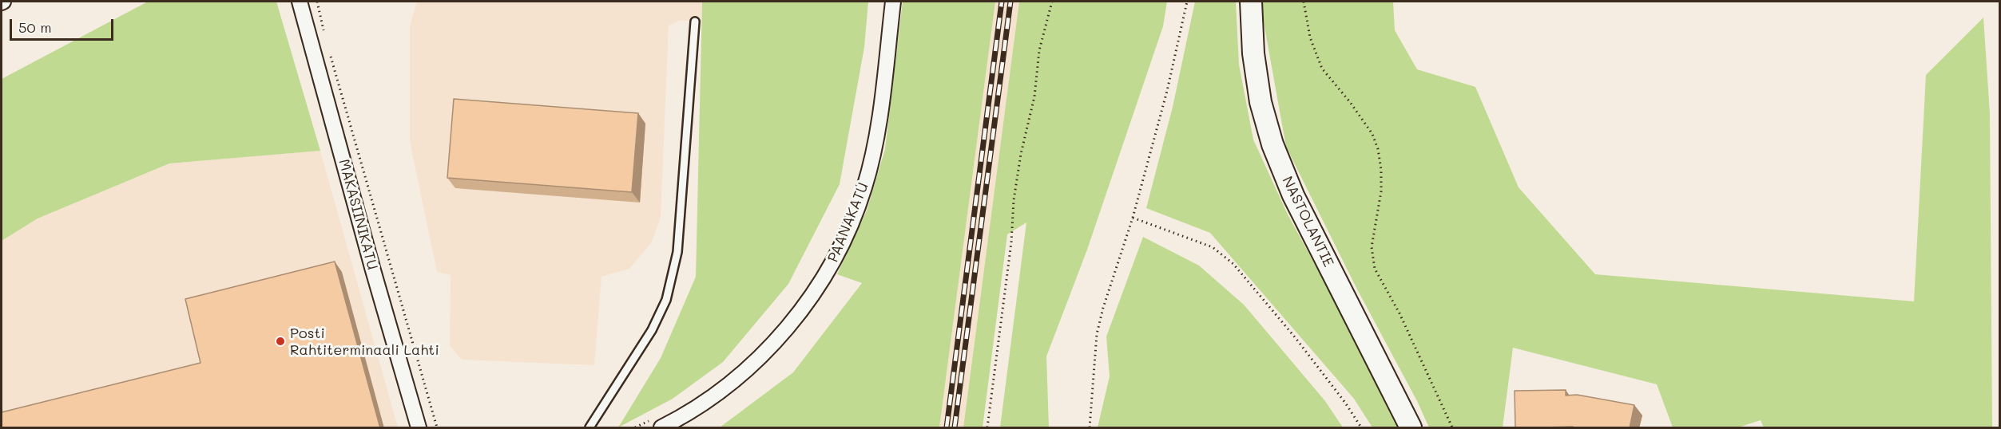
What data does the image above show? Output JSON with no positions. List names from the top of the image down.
{
  "streets": {
    "main road": ["NASTOLANTIE"],
    "street": ["MAKASIINIKATU", "PAANAKATU"]
  },
  "places": ["Posti Rahtiterminaali Lahti"],
  "scale_bar": "50 m"
}
